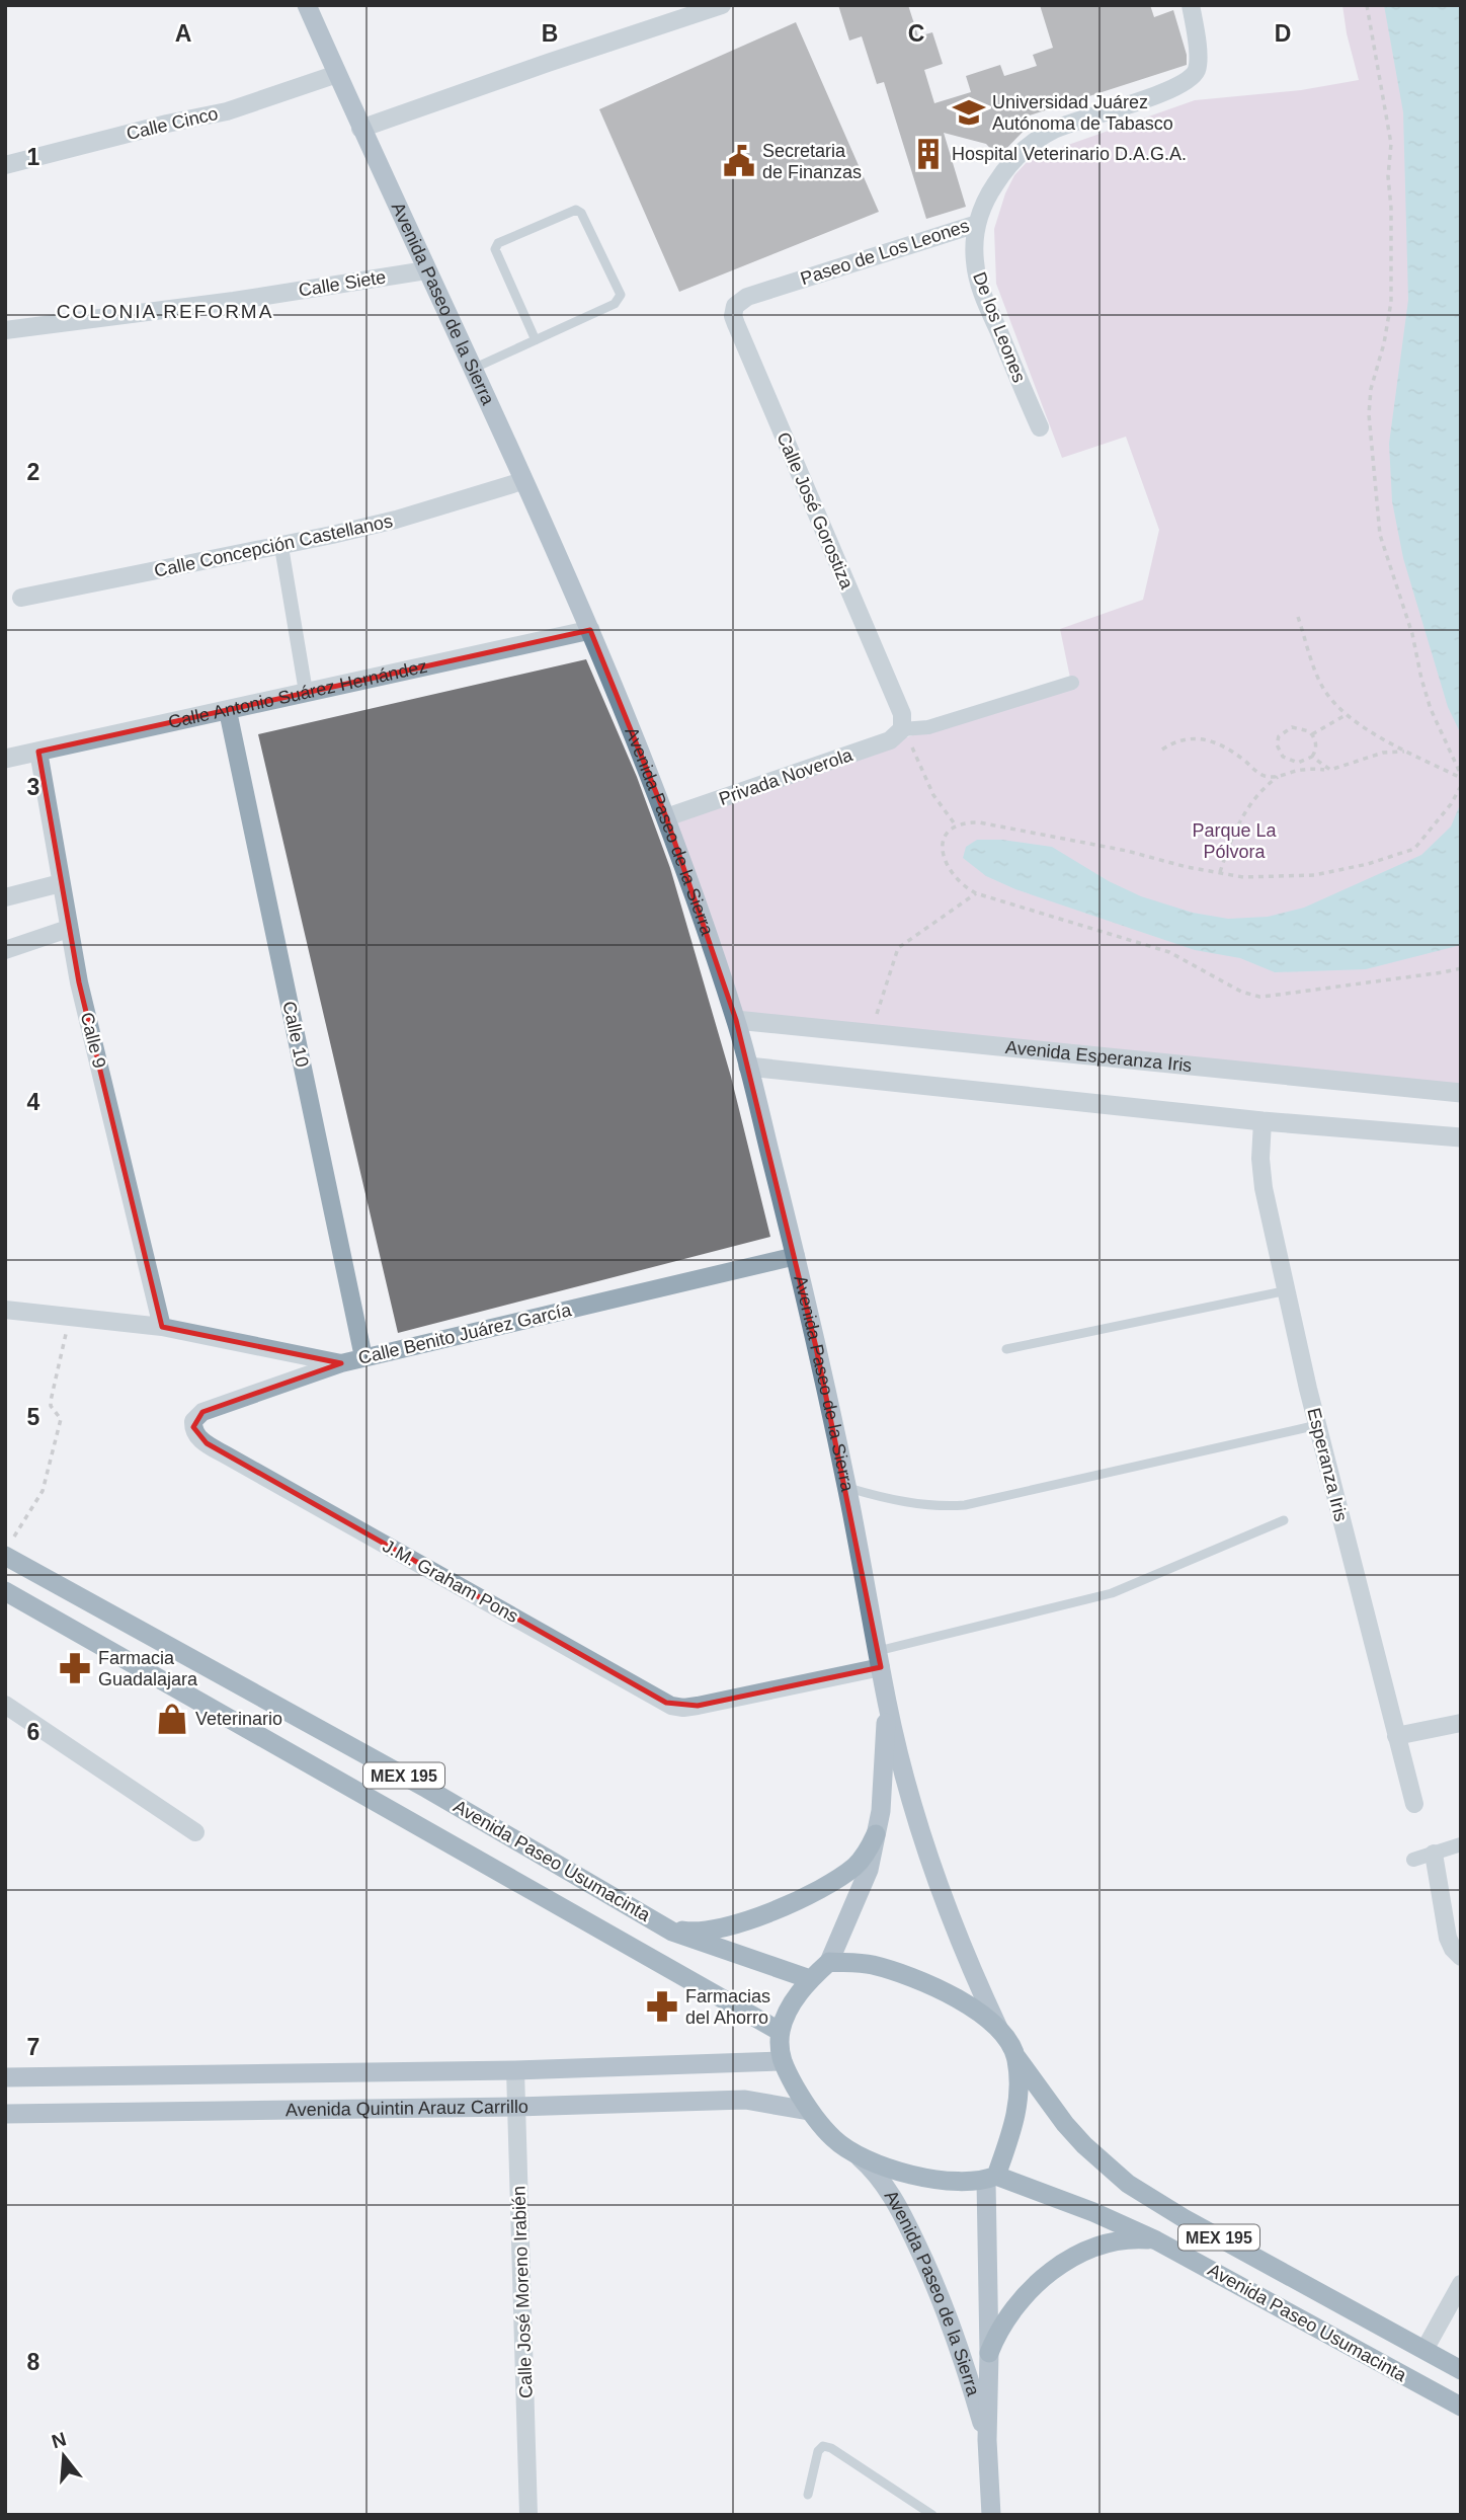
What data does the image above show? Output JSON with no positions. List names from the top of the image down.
{
  "streets": {
    "main road": [
      "Avenida Paseo de la Sierra",
      "MEX 195",
      "Avenida Paseo Usumacinta",
      "Avenida Quintin Arauz Carrillo"
    ],
    "street": [
      "Calle Cinco",
      "Paseo de Los Leones",
      "Calle Siete",
      "De los Leones",
      "Calle José Gorostiza",
      "Calle Concepción Castellanos",
      "Calle Antonio Suárez Hernández",
      "Privada Noverola",
      "Calle 10",
      "Calle 9",
      "Avenida Esperanza Iris",
      "Calle Benito Juárez García",
      "Esperanza Iris",
      "J.M. Graham Pons",
      "Calle José Moreno Irabién"
    ]
  },
  "crossings": [
    ["Calle Cinco", "Avenida Paseo de la Sierra"],
    ["Paseo de Los Leones", "De los Leones"],
    ["Paseo de Los Leones", "Calle José Gorostiza"],
    ["Calle Siete", "Avenida Paseo de la Sierra"],
    ["Avenida Paseo de la Sierra", "Calle Concepción Castellanos"],
    ["Avenida Paseo de la Sierra", "Calle Antonio Suárez Hernández"],
    ["Avenida Paseo de la Sierra", "Privada Noverola"],
    ["Avenida Paseo de la Sierra", "Avenida Esperanza Iris"],
    ["Avenida Paseo de la Sierra", "Calle Benito Juárez García"],
    ["Avenida Paseo de la Sierra", "J.M. Graham Pons"],
    ["Avenida Paseo de la Sierra", "Avenida Paseo Usumacinta"],
    ["Avenida Paseo de la Sierra", "Avenida Quintin Arauz Carrillo"],
    ["Calle José Gorostiza", "Privada Noverola"],
    ["Calle Antonio Suárez Hernández", "Calle 10"],
    ["Calle Antonio Suárez Hernández", "Calle 9"],
    ["Calle 10", "Calle Benito Juárez García"],
    ["Calle 9", "Calle Benito Juárez García"],
    ["Calle Benito Juárez García", "J.M. Graham Pons"],
    ["Avenida Paseo Usumacinta", "Avenida Quintin Arauz Carrillo"],
    ["Avenida Quintin Arauz Carrillo", "Calle José Moreno Irabién"]
  ],
  "districts": ["COLONIA REFORMA"],
  "parks": ["Parque La Pólvora"],
  "places": {
    "school or university": ["Universidad Juárez Autónoma de Tabasco"],
    "building": ["Hospital Veterinario D.A.G.A."],
    "public building": ["Secretaria de Finanzas"],
    "pharmacy": ["Farmacia Guadalajara", "Farmacias del Ahorro"],
    "shop": ["Veterinario"]
  },
  "north": "top",
  "grid": {
    "columns": [
      "A",
      "B",
      "C",
      "D"
    ],
    "rows": [
      "1",
      "2",
      "3",
      "4",
      "5",
      "6",
      "7",
      "8"
    ]
  }
}
